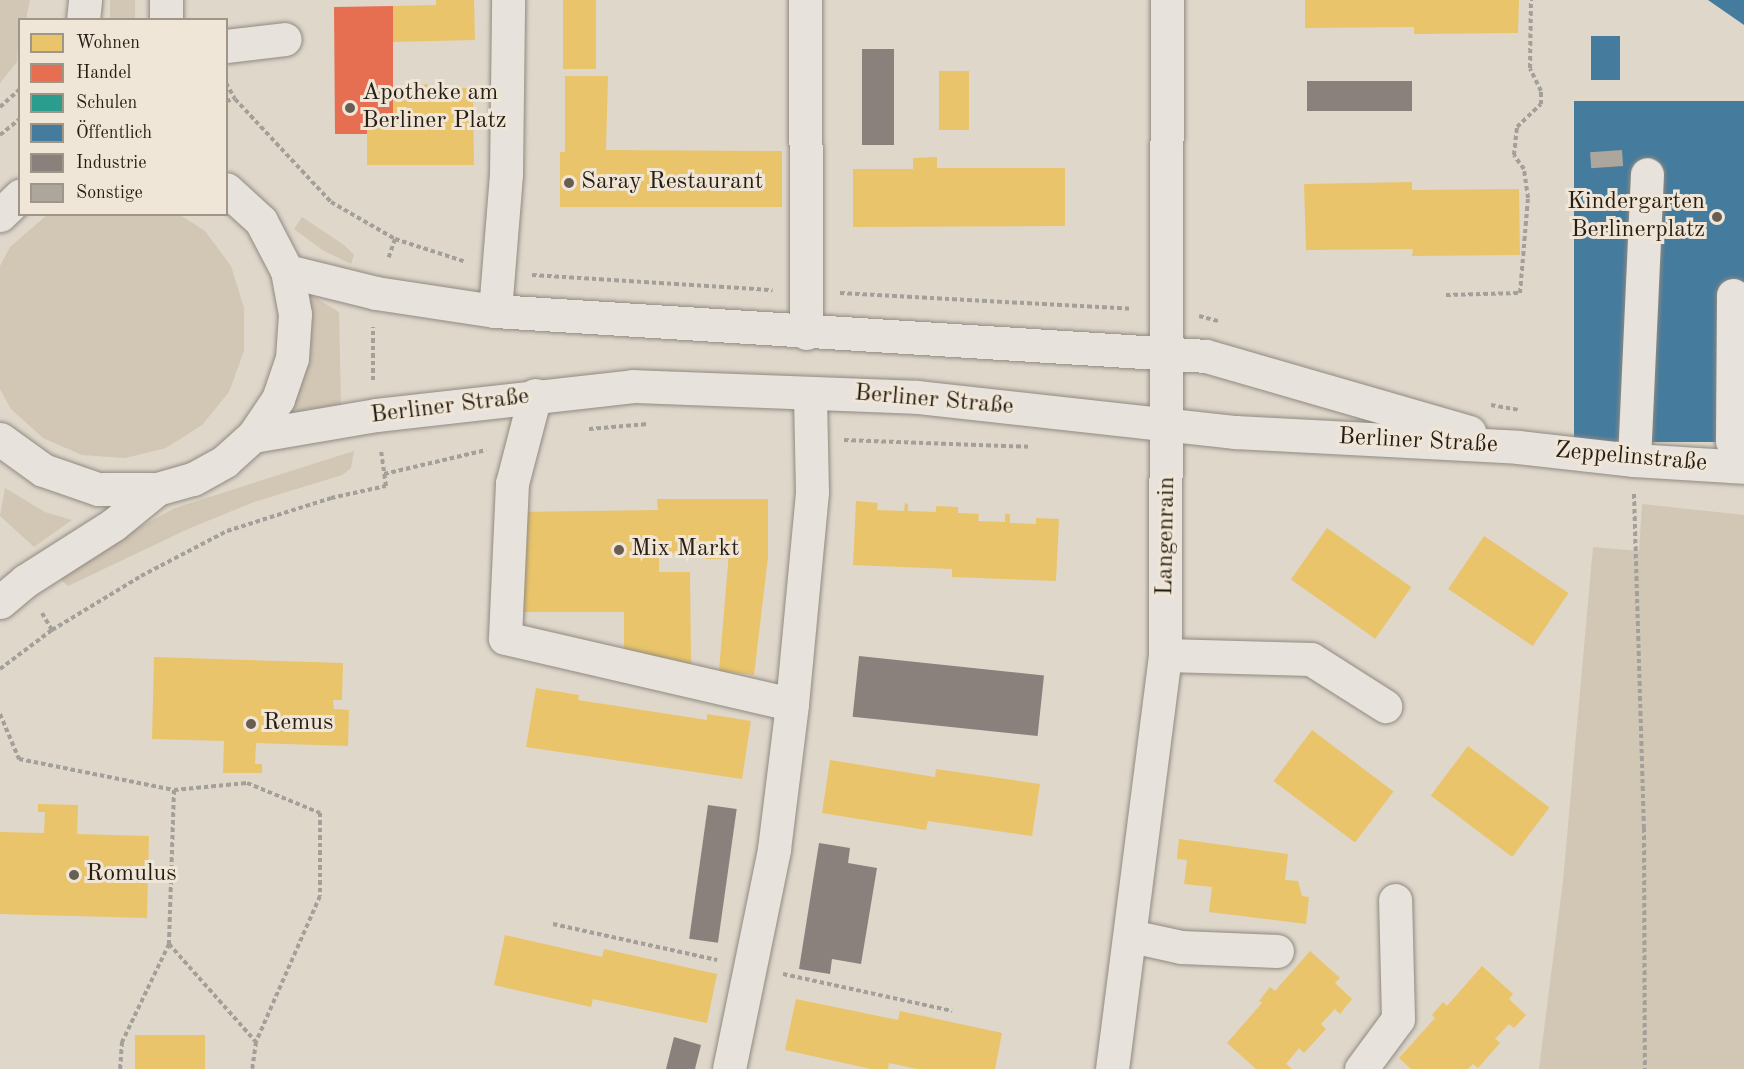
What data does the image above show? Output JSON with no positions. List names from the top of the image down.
{
  "streets": {
    "street": ["Berliner Straße", "Zeppelinstraße", "Langenrain"]
  },
  "crossings": [
    ["Berliner Straße", "Zeppelinstraße"],
    ["Berliner Straße", "Langenrain"]
  ],
  "places": [
    "Apotheke am Berliner Platz",
    "Saray Restaurant",
    "Kindergarten Berlinerplatz",
    "Mix Markt",
    "Remus",
    "Romulus"
  ],
  "legend": [
    "Wohnen",
    "Handel",
    "Schulen",
    "Öffentlich",
    "Industrie",
    "Sonstige"
  ]
}
